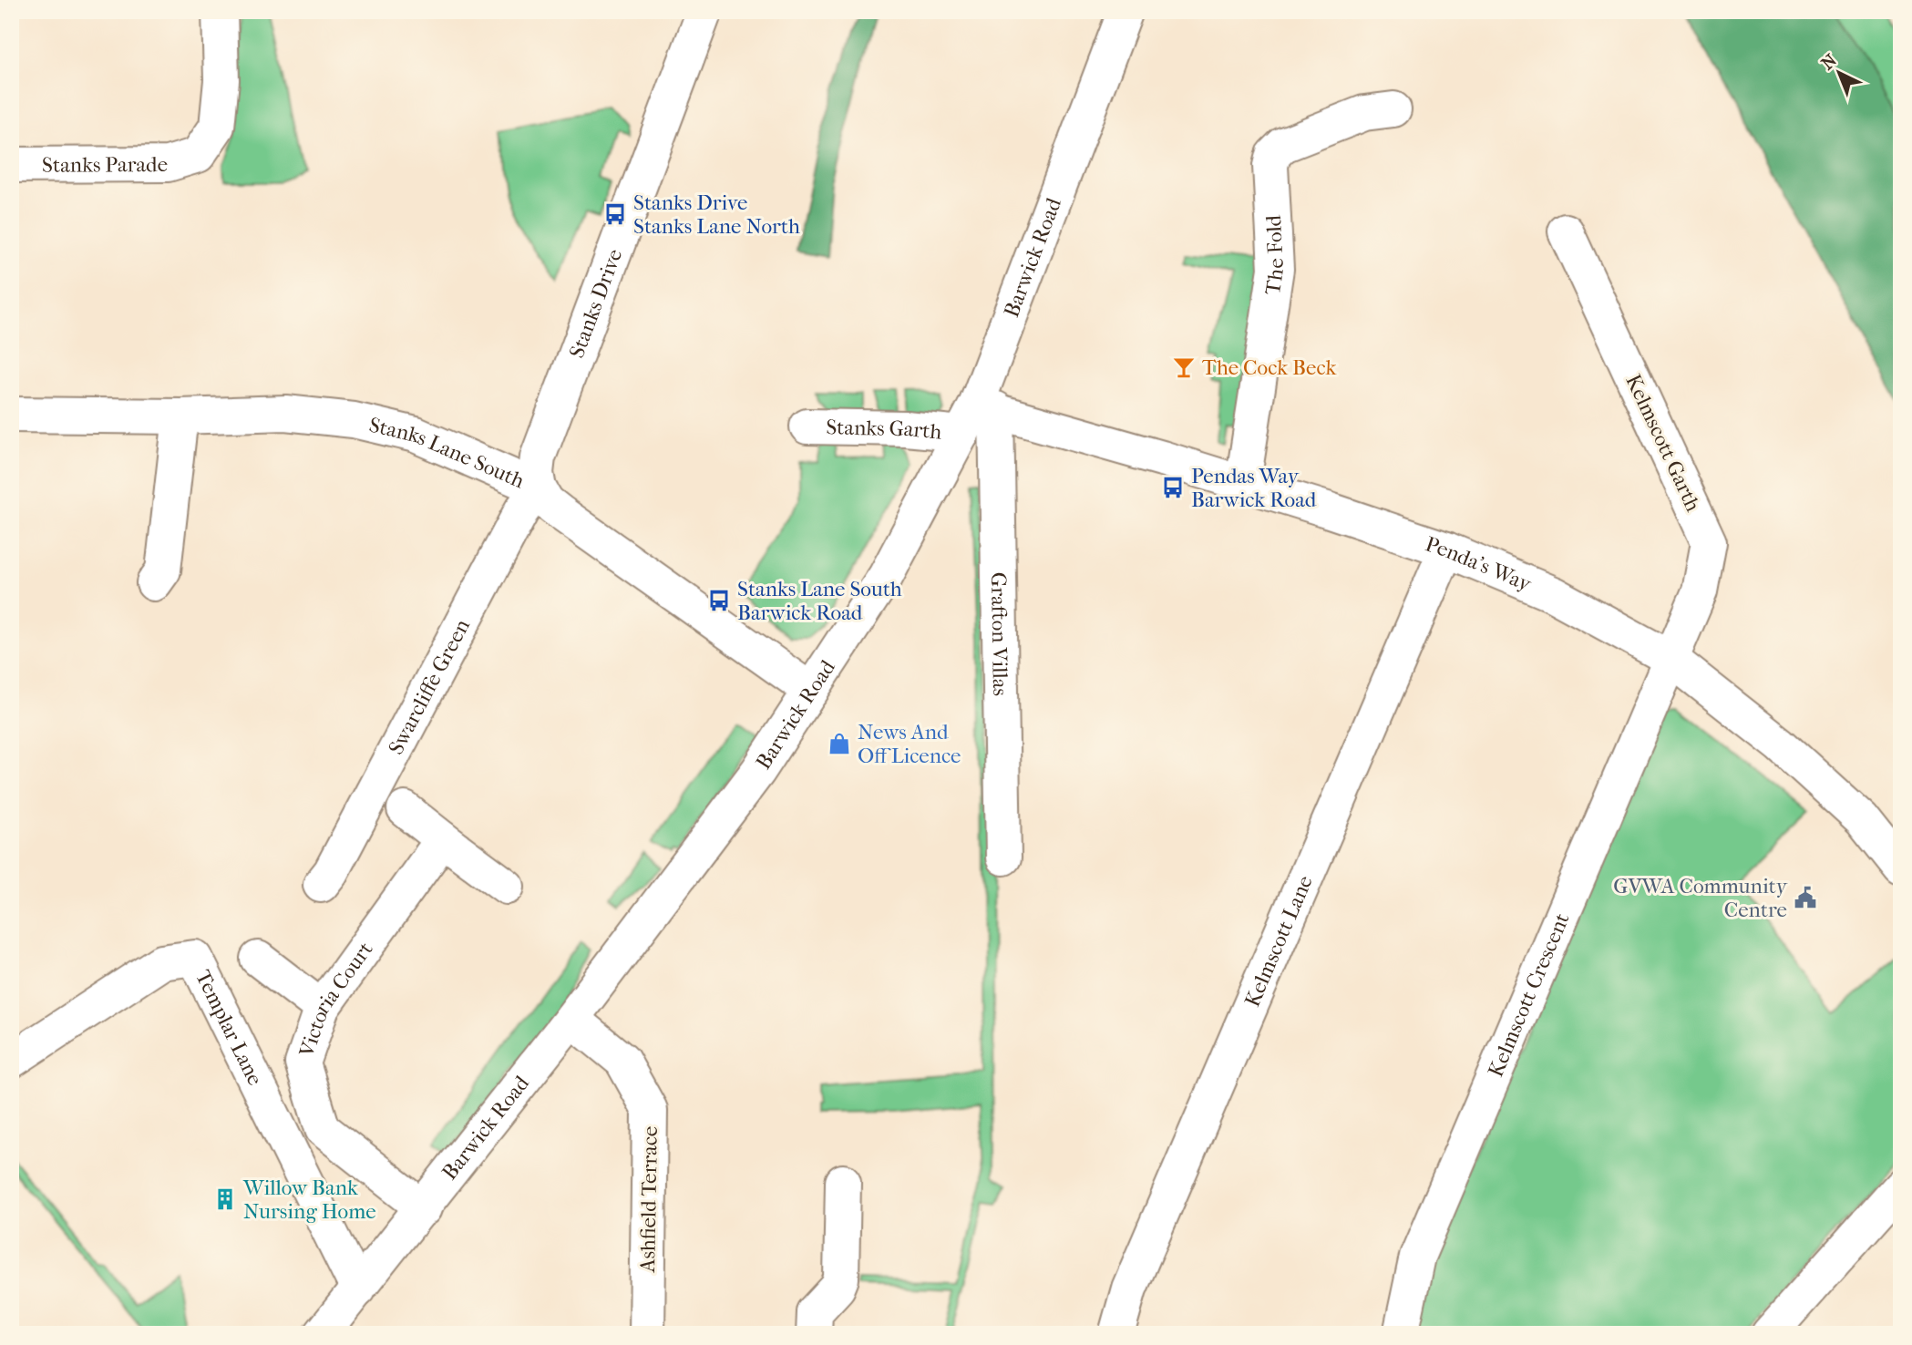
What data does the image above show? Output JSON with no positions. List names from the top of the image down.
{
  "streets": {
    "street": [
      "Stanks Parade",
      "The Fold",
      "Barwick Road",
      "Stanks Drive",
      "Stanks Garth",
      "Kelmscott Garth",
      "Stanks Lane South",
      "Penda's Way",
      "Grafton Villas",
      "Swarcliffe Green",
      "Kelmscott Lane",
      "Kelmscott Crescent",
      "Victoria Court",
      "Templar Lane",
      "Ashfield Terrace"
    ]
  },
  "crossings": [
    ["The Fold", "Penda's Way"],
    ["Barwick Road", "Stanks Garth"],
    ["Barwick Road", "Stanks Lane South"],
    ["Barwick Road", "Penda's Way"],
    ["Barwick Road", "Grafton Villas"],
    ["Barwick Road", "Victoria Court"],
    ["Barwick Road", "Templar Lane"],
    ["Barwick Road", "Ashfield Terrace"],
    ["Stanks Drive", "Stanks Lane South"],
    ["Stanks Drive", "Swarcliffe Green"],
    ["Stanks Garth", "Penda's Way"],
    ["Stanks Garth", "Grafton Villas"],
    ["Kelmscott Garth", "Penda's Way"],
    ["Kelmscott Garth", "Kelmscott Crescent"],
    ["Stanks Lane South", "Swarcliffe Green"],
    ["Penda's Way", "Grafton Villas"],
    ["Penda's Way", "Kelmscott Lane"],
    ["Penda's Way", "Kelmscott Crescent"]
  ],
  "places": {
    "bus stop": ["Stanks Drive Stanks Lane North", "Pendas Way Barwick Road", "Stanks Lane South Barwick Road"],
    "bar": ["The Cock Beck"],
    "shop": ["News And Off Licence"],
    "public building": ["GVWA Community Centre"],
    "building": ["Willow Bank Nursing Home"]
  },
  "north": "top left"
}
